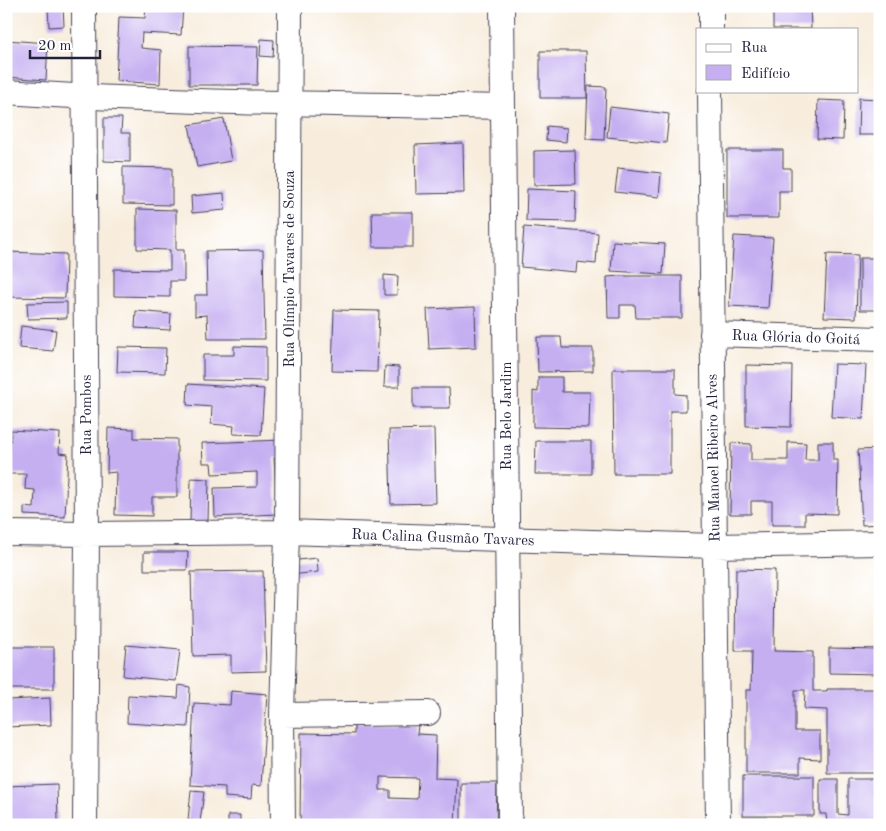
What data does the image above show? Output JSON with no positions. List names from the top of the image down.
{
  "streets": {
    "street": [
      "Rua Olímpio Tavares de Souza",
      "Rua Glória do Goitá",
      "Rua Pombos",
      "Rua Belo Jardim",
      "Rua Manoel Ribeiro Alves",
      "Rua Calina Gusmão Tavares"
    ]
  },
  "crossings": [
    ["Rua Olímpio Tavares de Souza", "Rua Calina Gusmão Tavares"],
    ["Rua Glória do Goitá", "Rua Manoel Ribeiro Alves"],
    ["Rua Pombos", "Rua Calina Gusmão Tavares"],
    ["Rua Belo Jardim", "Rua Calina Gusmão Tavares"],
    ["Rua Manoel Ribeiro Alves", "Rua Calina Gusmão Tavares"]
  ],
  "legend": ["Rua", "Edifício"],
  "scale_bar": "20 m"
}
